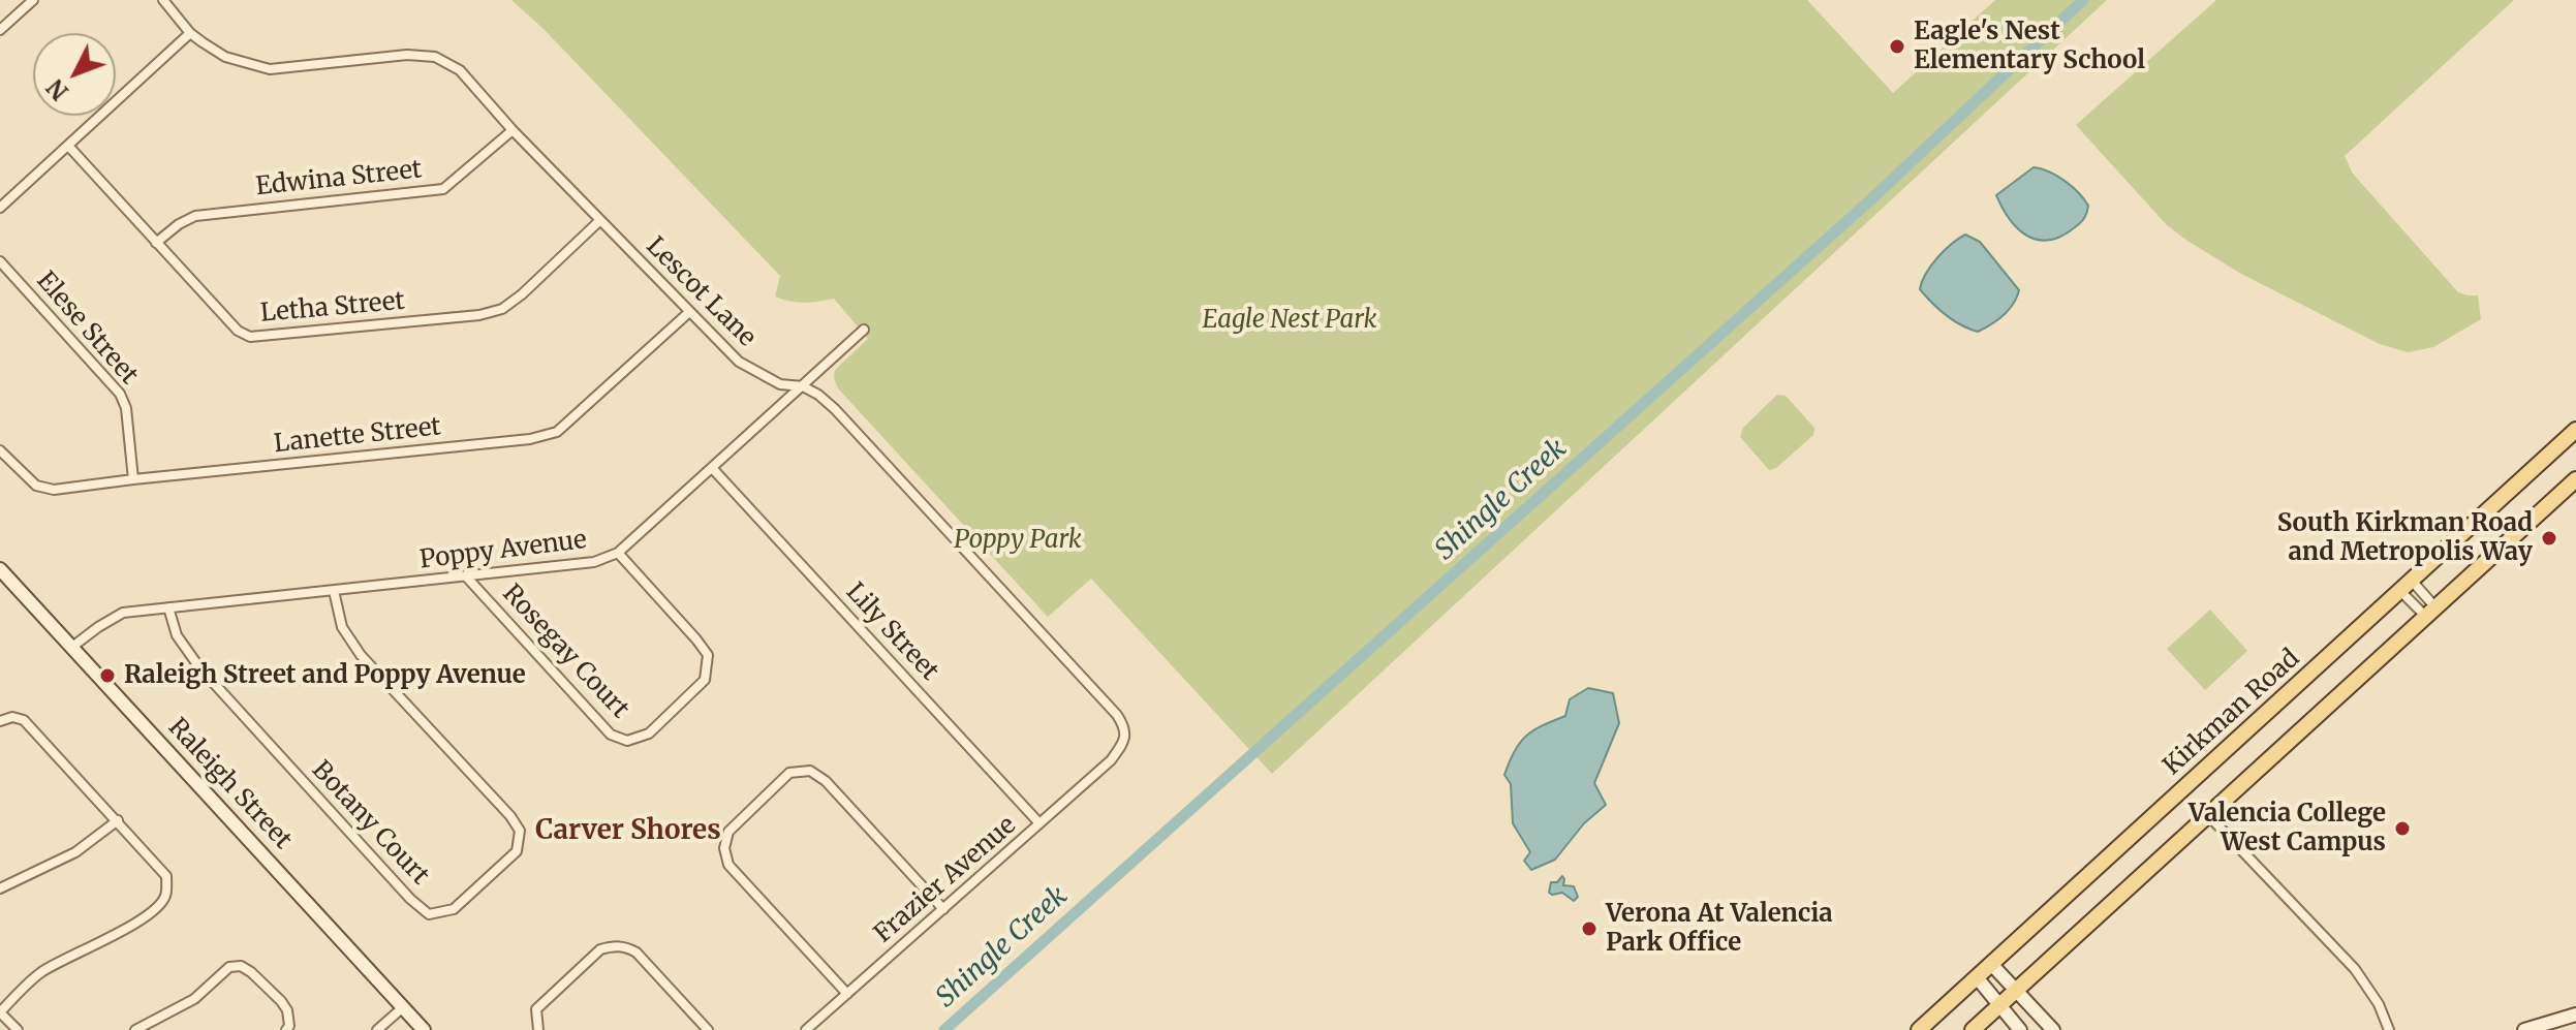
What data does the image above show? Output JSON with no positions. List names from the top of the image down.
{
  "streets": {
    "main road": ["Kirkman Road"],
    "street": [
      "Edwina Street",
      "Lescot Lane",
      "Letha Street",
      "Elese Street",
      "Lanette Street",
      "Poppy Avenue",
      "Lily Street",
      "Rosegay Court",
      "Raleigh Street",
      "Botany Court",
      "Frazier Avenue"
    ]
  },
  "crossings": [
    ["Edwina Street", "Lescot Lane"],
    ["Edwina Street", "Letha Street"],
    ["Lescot Lane", "Letha Street"],
    ["Lescot Lane", "Lanette Street"],
    ["Lescot Lane", "Poppy Avenue"],
    ["Lescot Lane", "Frazier Avenue"],
    ["Elese Street", "Lanette Street"],
    ["Poppy Avenue", "Lily Street"],
    ["Poppy Avenue", "Rosegay Court"],
    ["Poppy Avenue", "Raleigh Street"],
    ["Poppy Avenue", "Botany Court"],
    ["Lily Street", "Frazier Avenue"]
  ],
  "districts": ["Carver Shores"],
  "water": ["Shingle Creek"],
  "parks": ["Eagle Nest Park", "Poppy Park"],
  "places": [
    "Eagle's Nest Elementary School",
    "South Kirkman Road and Metropolis Way",
    "Raleigh Street and Poppy Avenue",
    "Valencia College West Campus",
    "Verona At Valencia Park Office"
  ],
  "north": "bottom left"
}
